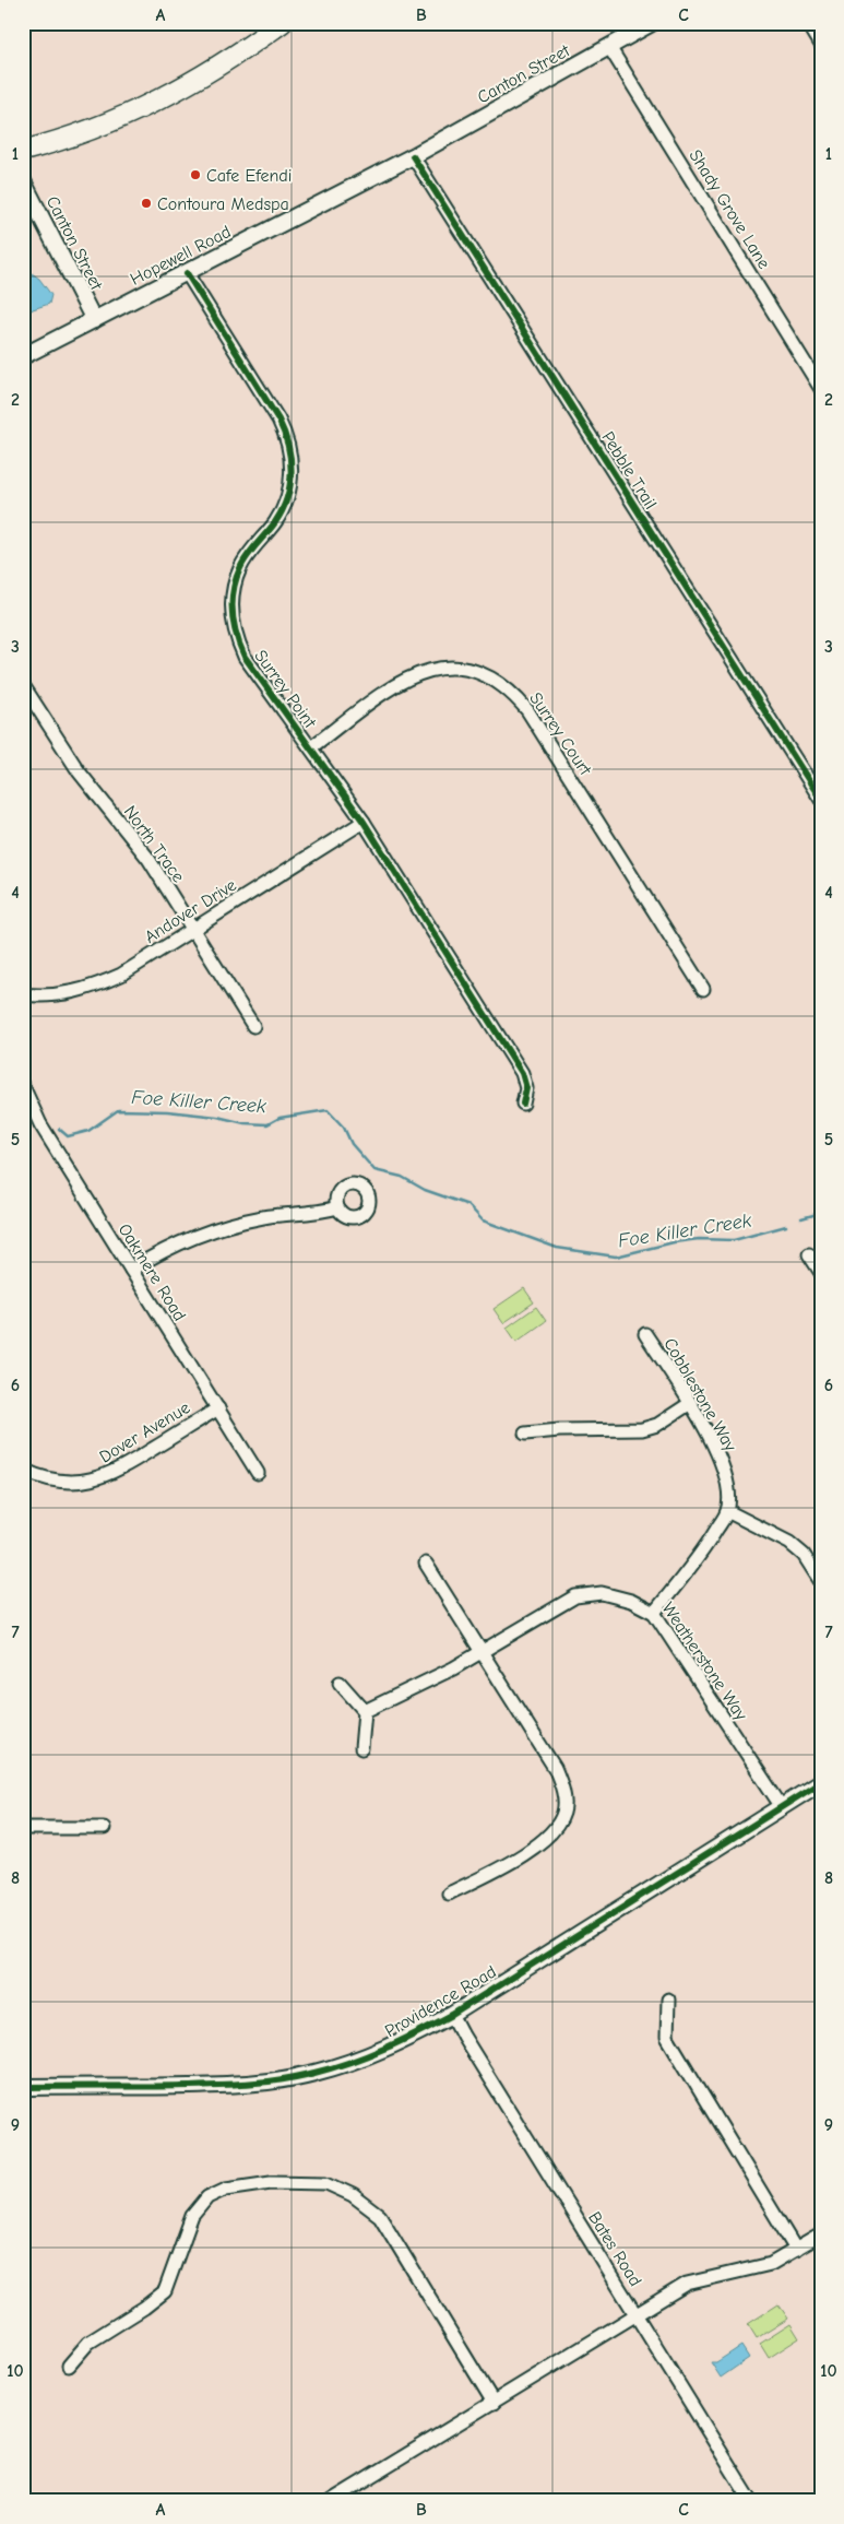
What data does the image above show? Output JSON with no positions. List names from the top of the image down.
{
  "streets": {
    "street": [
      "Canton Street",
      "Shady Grove Lane",
      "Hopewell Road",
      "Pebble Trail",
      "Surrey Point",
      "Surrey Court",
      "North Trace",
      "Andover Drive",
      "Oakmere Road",
      "Cobblestone Way",
      "Dover Avenue",
      "Weatherstone Way",
      "Providence Road",
      "Bates Road"
    ]
  },
  "crossings": [
    ["Canton Street", "Shady Grove Lane"],
    ["Canton Street", "Hopewell Road"],
    ["Canton Street", "Pebble Trail"],
    ["Hopewell Road", "Pebble Trail"],
    ["Hopewell Road", "Surrey Point"],
    ["Surrey Point", "Surrey Court"],
    ["Surrey Point", "Andover Drive"],
    ["North Trace", "Andover Drive"],
    ["Oakmere Road", "Dover Avenue"],
    ["Cobblestone Way", "Weatherstone Way"],
    ["Weatherstone Way", "Providence Road"],
    ["Providence Road", "Bates Road"]
  ],
  "water": ["Foe Killer Creek"],
  "places": ["Cafe Efendi", "Contoura Medspa"],
  "grid": {
    "columns": ["A", "B", "C"],
    "rows": [
      "1",
      "2",
      "3",
      "4",
      "5",
      "6",
      "7",
      "8",
      "9",
      "10"
    ]
  }
}
